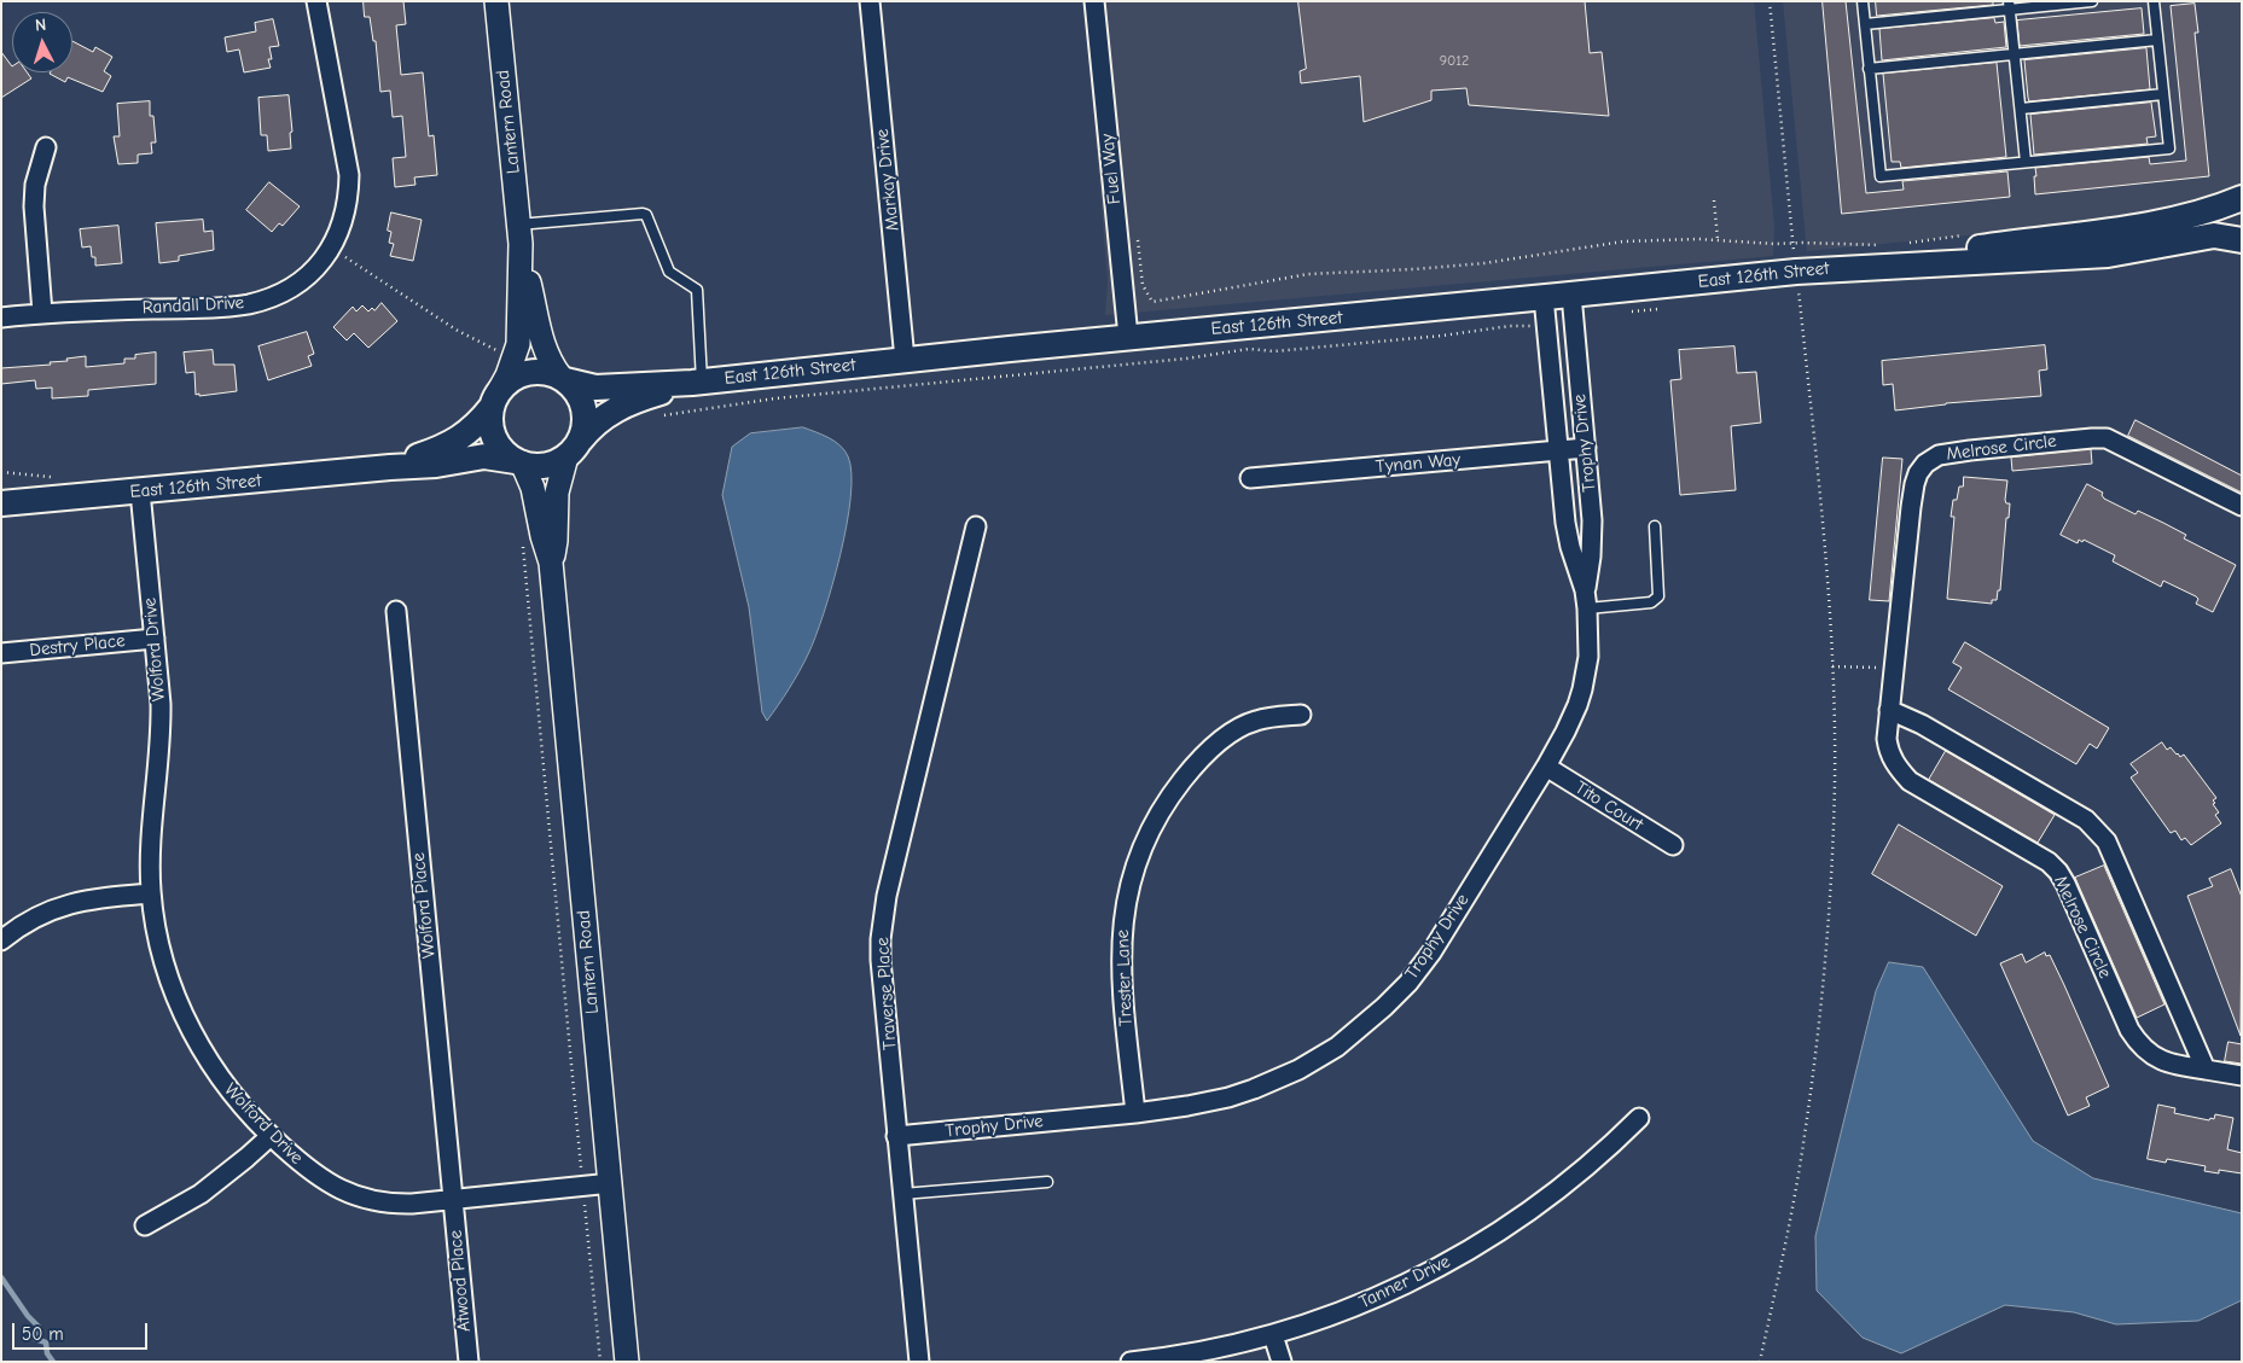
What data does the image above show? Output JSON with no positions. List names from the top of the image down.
{
  "streets": {
    "main road": ["East 126th Street"],
    "street": [
      "Lantern Road",
      "Fuel Way",
      "Markay Drive",
      "Randall Drive",
      "Trophy Drive",
      "Melrose Circle",
      "Tynan Way",
      "Destry Place",
      "Wolford Drive",
      "Tito Court",
      "Wolford Place",
      "Trester Lane",
      "Traverse Place",
      "Atwood Place",
      "Tanner Drive"
    ]
  },
  "crossings": [
    ["Lantern Road", "East 126th Street"],
    ["Lantern Road", "Wolford Drive"],
    ["Fuel Way", "East 126th Street"],
    ["Markay Drive", "East 126th Street"],
    ["East 126th Street", "Trophy Drive"],
    ["East 126th Street", "Wolford Drive"],
    ["Trophy Drive", "Tynan Way"],
    ["Trophy Drive", "Tito Court"],
    ["Trophy Drive", "Trester Lane"],
    ["Trophy Drive", "Traverse Place"],
    ["Destry Place", "Wolford Drive"],
    ["Wolford Drive", "Wolford Place"],
    ["Wolford Drive", "Atwood Place"],
    ["Wolford Place", "Atwood Place"]
  ],
  "house_numbers": ["9012"],
  "scale_bar": "50 m",
  "north": "top"
}
